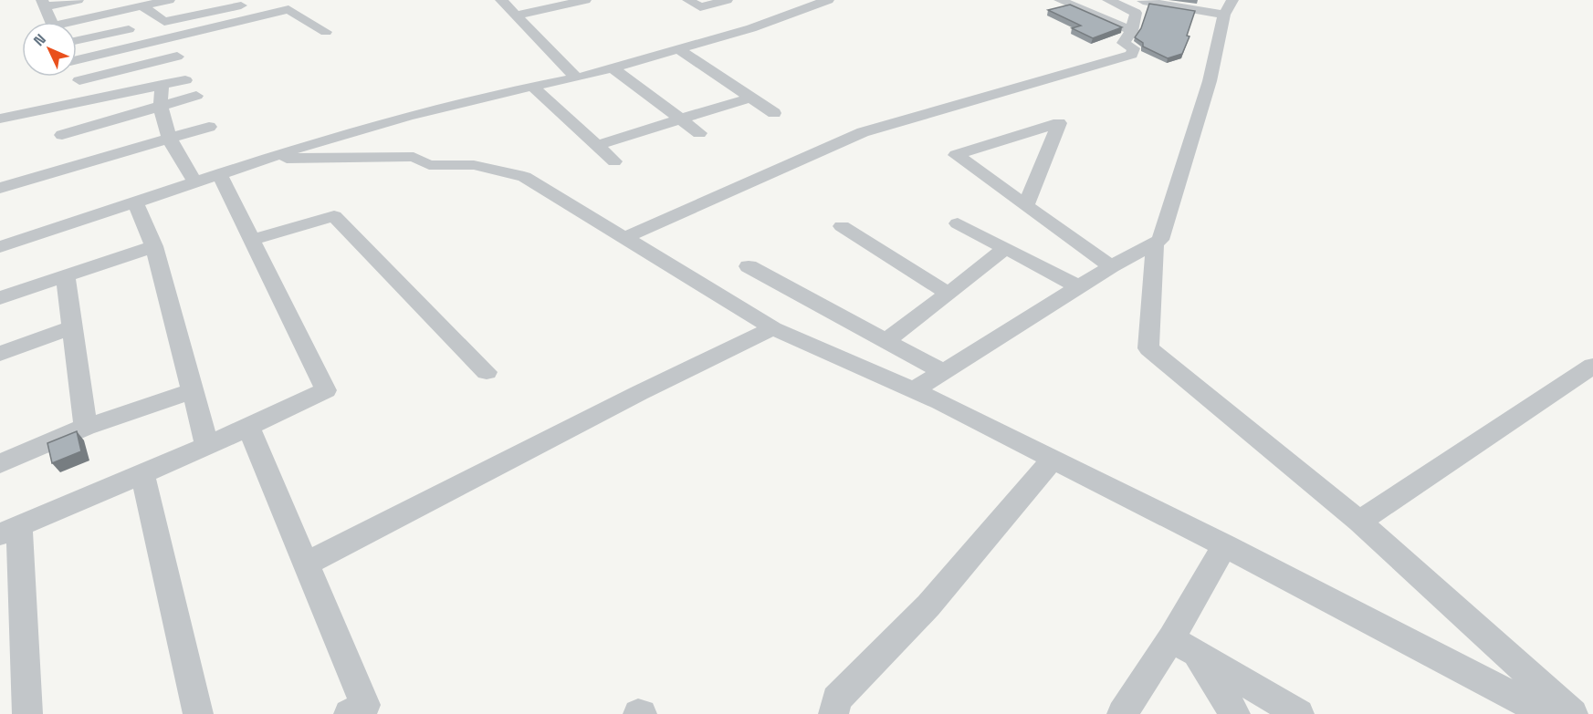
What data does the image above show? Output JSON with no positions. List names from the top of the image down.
{
  "north": "top left"
}
